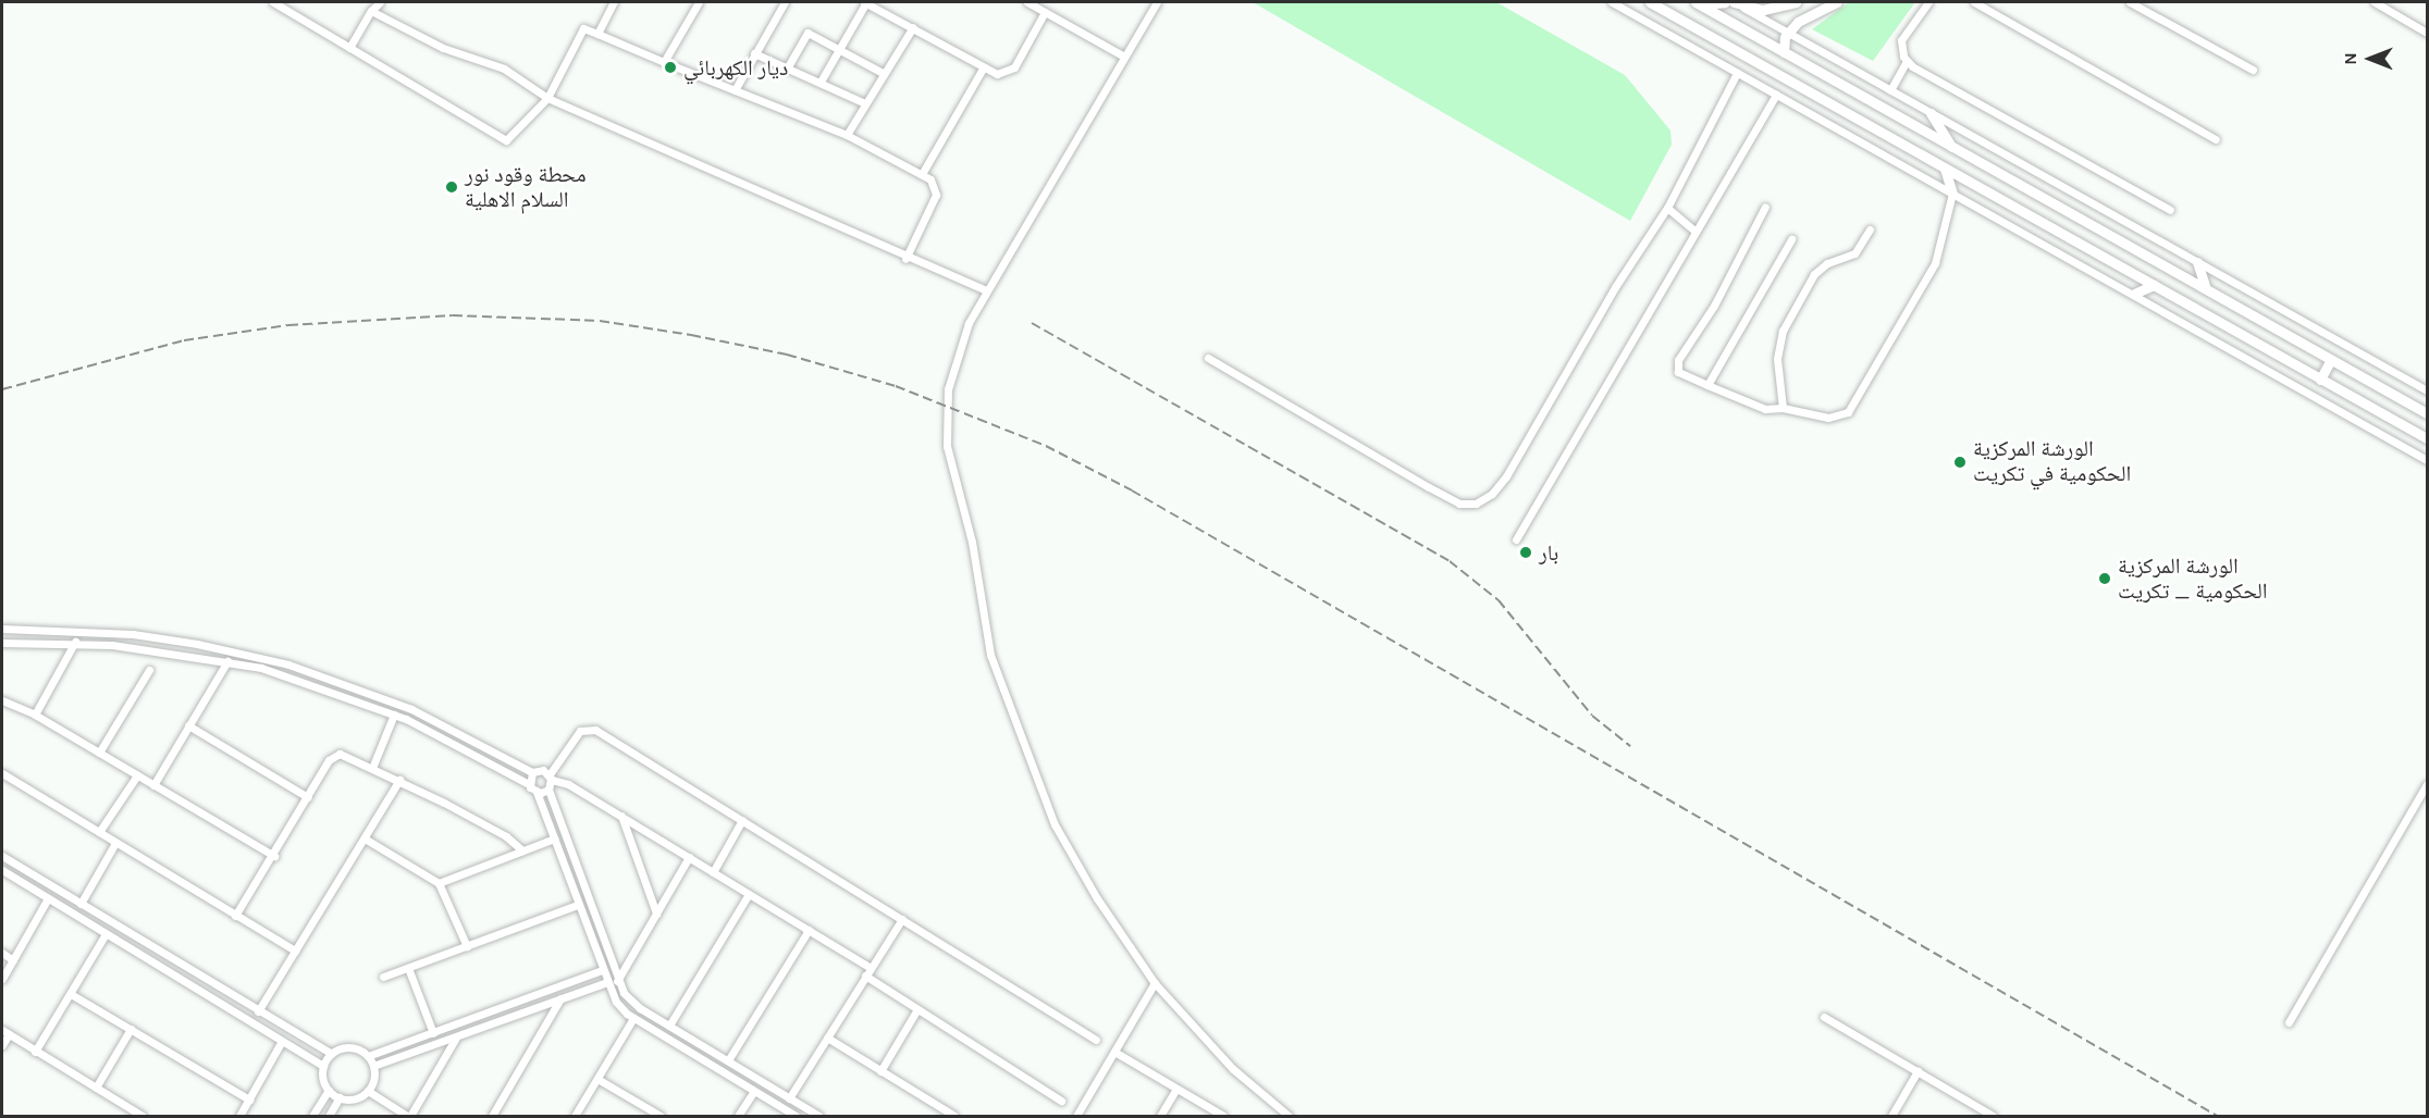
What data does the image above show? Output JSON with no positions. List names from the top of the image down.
{
  "places": [
    "ديار الكهربائي",
    "محطة وقود نور السلام الاهلية",
    "الورشة المركزية الحكومية في تكريت",
    "بار",
    "الورشة المركزية الحكومية _ تكريت"
  ],
  "north": "left"
}
